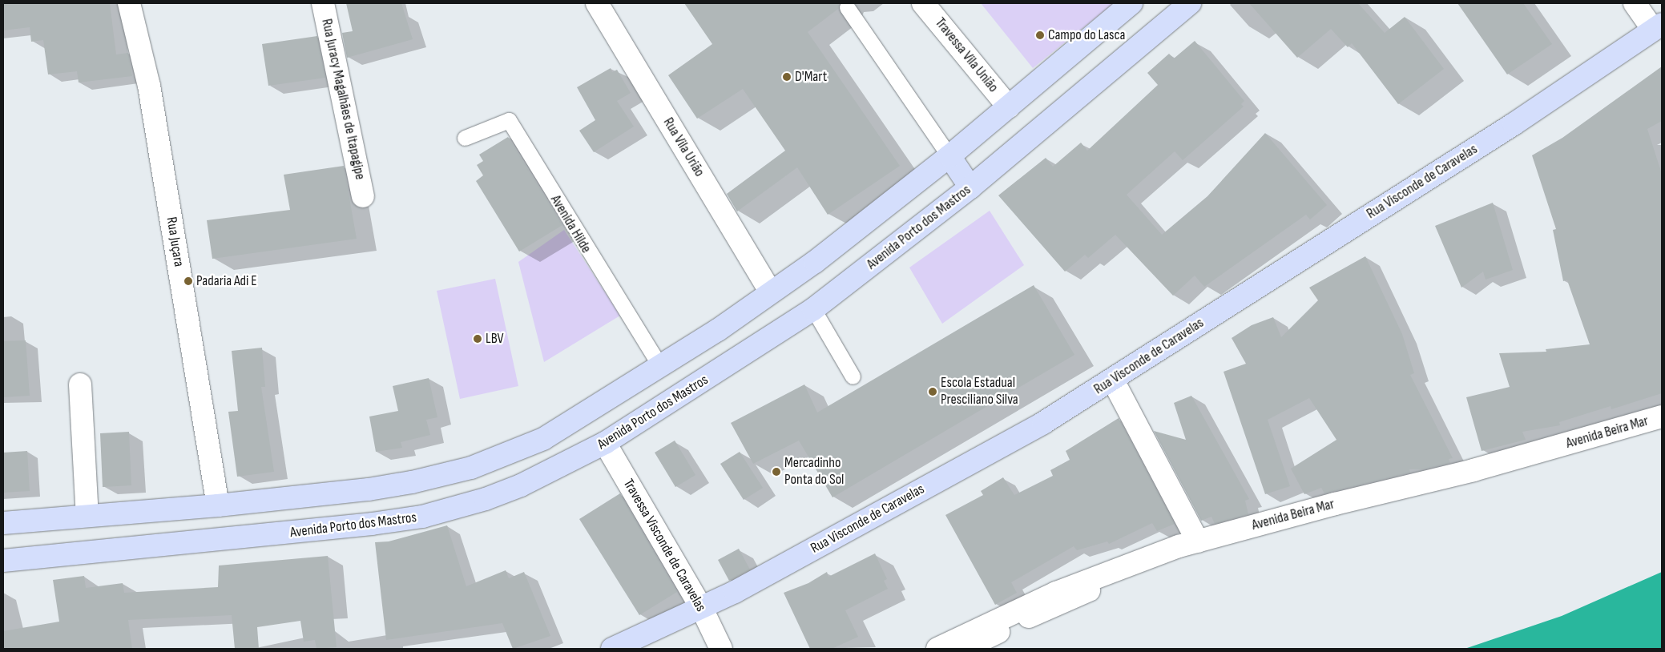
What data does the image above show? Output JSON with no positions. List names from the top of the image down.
{
  "streets": {
    "main road": ["Rua Visconde de Caravelas", "Avenida Porto dos Mastros"],
    "street": [
      "Travessa Vila União",
      "Rua Juracy Magalhães de Itapagipe",
      "Rua Vila Urião",
      "Rua Juçara",
      "Avenida Beira Mar",
      "Travessa Visconde de Caravelas"
    ],
    "lane": ["Avenida Hilde"]
  },
  "crossings": [
    ["Rua Visconde de Caravelas", "Travessa Visconde de Caravelas"],
    ["Avenida Porto dos Mastros", "Travessa Visconde de Caravelas"]
  ],
  "places": [
    "Campo do Lasca",
    "D'Mart",
    "Padaria Adi E",
    "LBV",
    "Escola Estadual Presciliano Silva",
    "Mercadinho Ponta do Sol"
  ]
}
